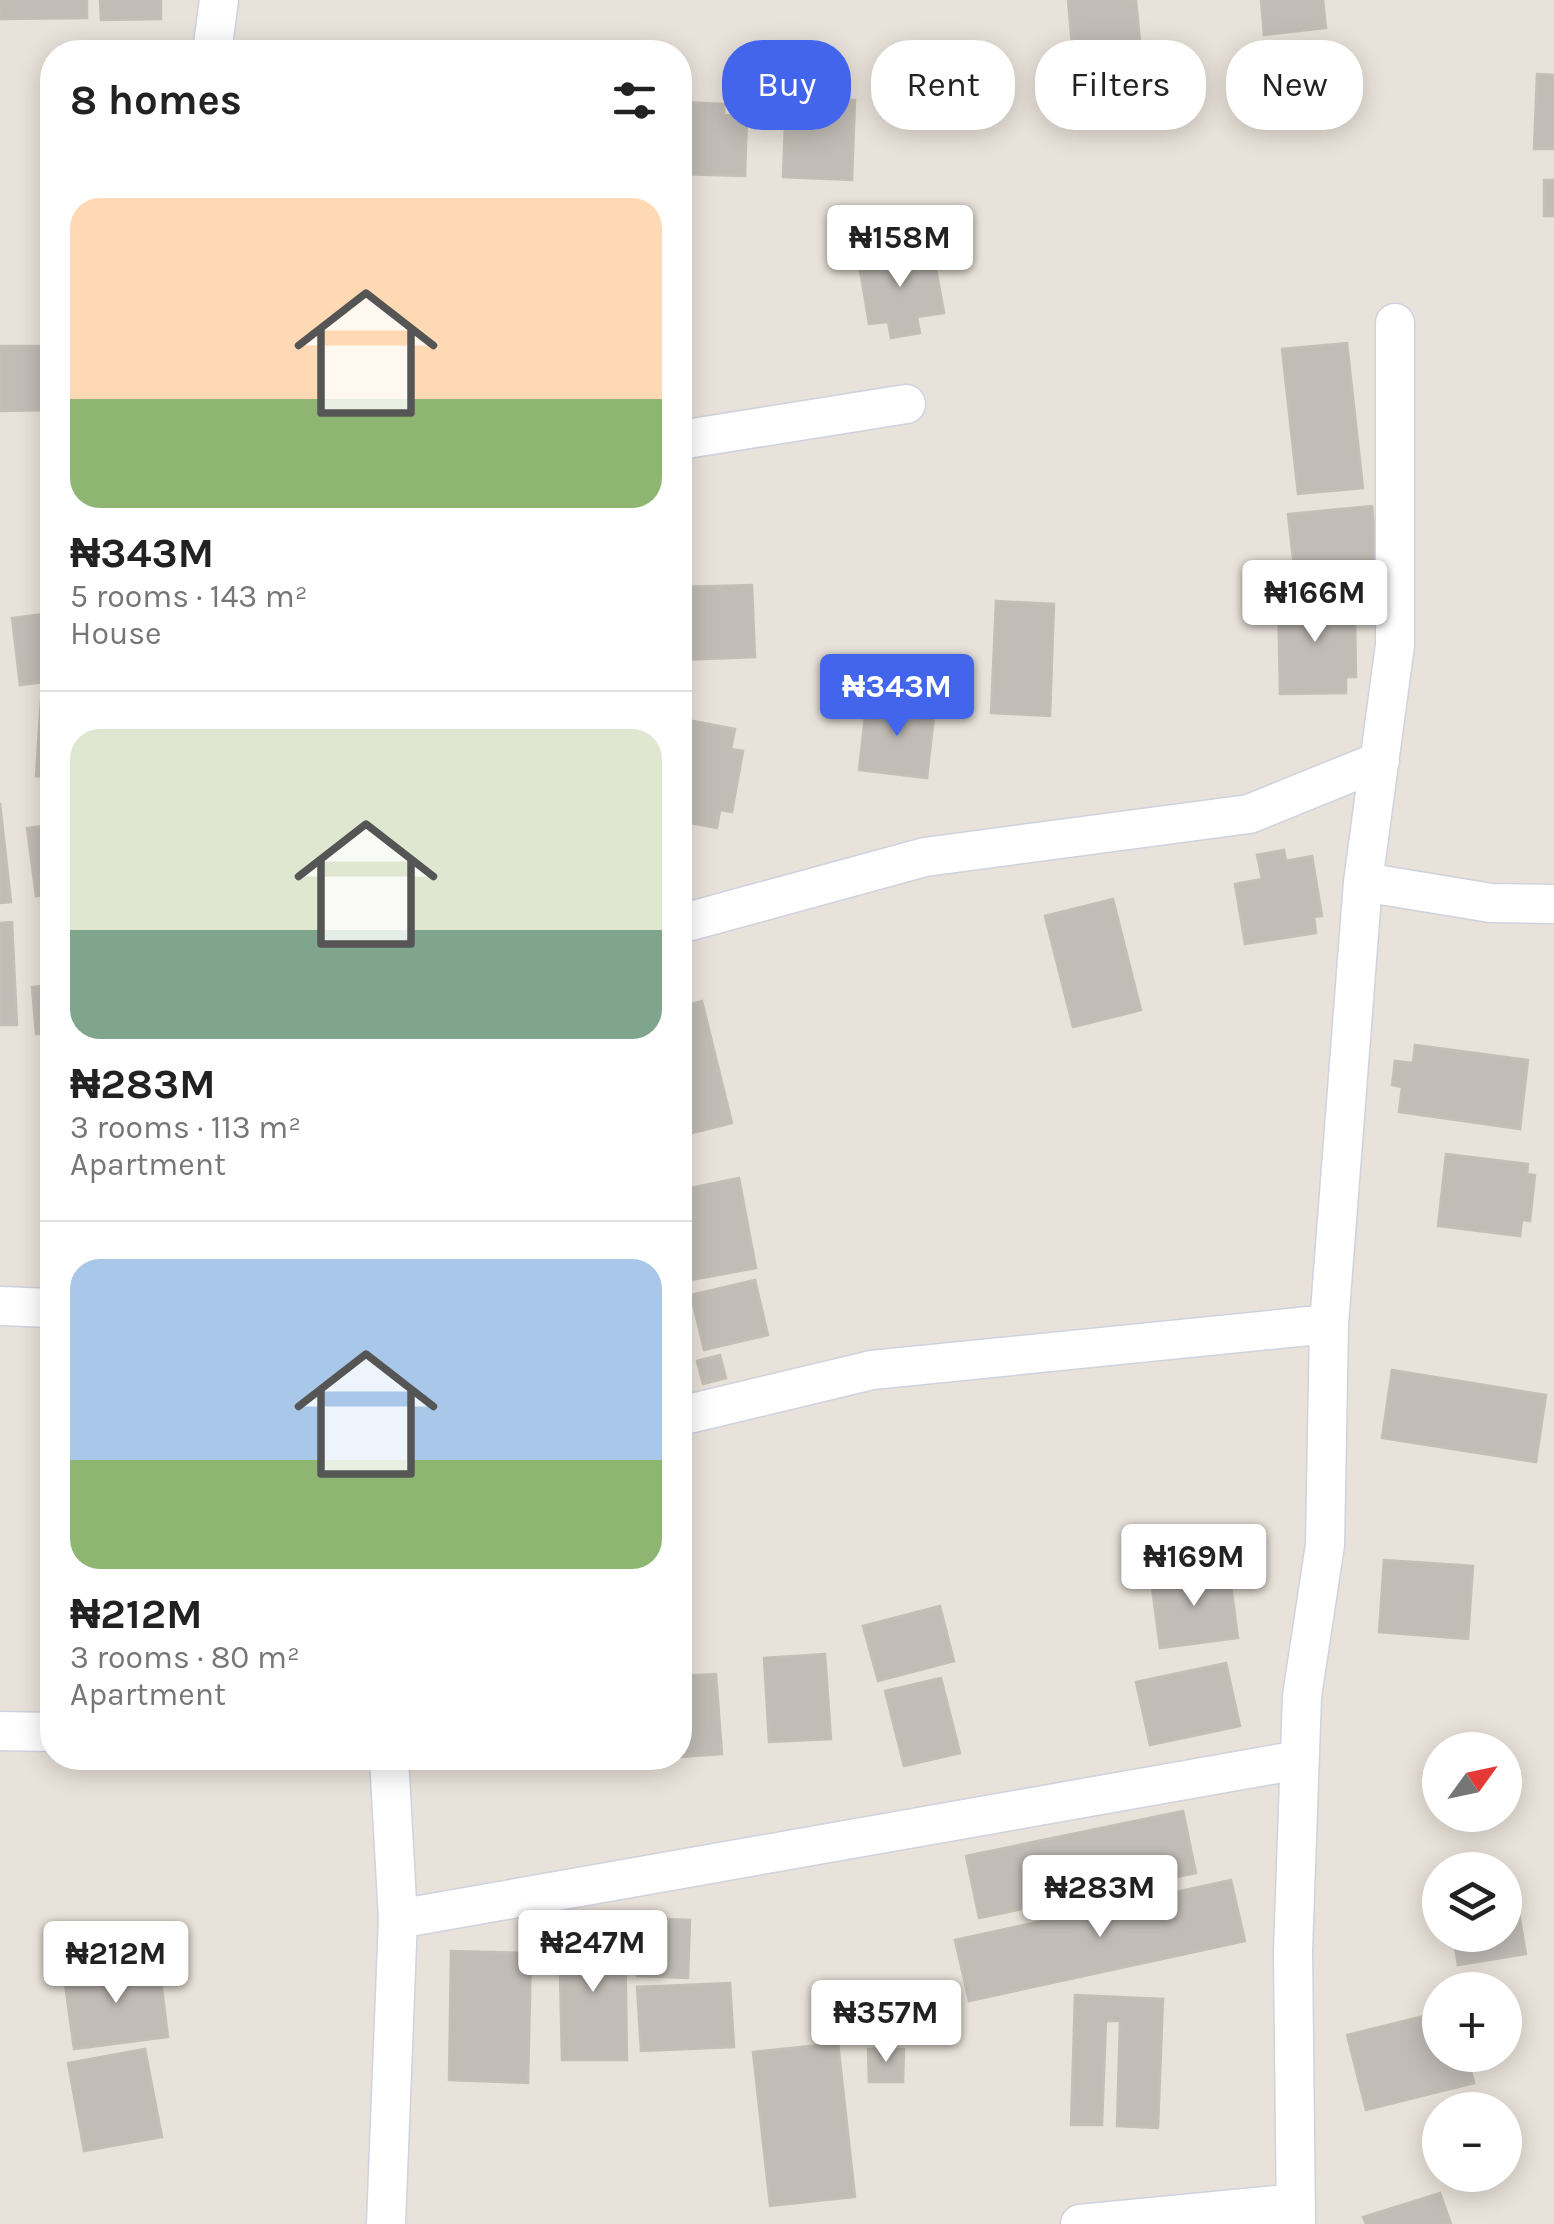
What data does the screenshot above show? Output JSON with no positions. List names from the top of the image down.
{
  "north": "top right",
  "page": {
    "chip": [
      "Buy",
      "Rent",
      "Filters",
      "New"
    ],
    "heading": "8 homes",
    "list": [
      {
        "name": "₦343M",
        "note": "5 rooms · 143 m² · House"
      },
      {
        "name": "₦283M",
        "note": "3 rooms · 113 m² · Apartment"
      },
      {
        "name": "₦212M",
        "note": "3 rooms · 80 m² · Apartment"
      }
    ],
    "price": [
      "₦158M",
      "₦166M",
      "₦343M",
      "₦169M",
      "₦283M",
      "₦247M",
      "₦212M",
      "₦357M"
    ],
    "map_buttons": ["+", "−"]
  }
}
